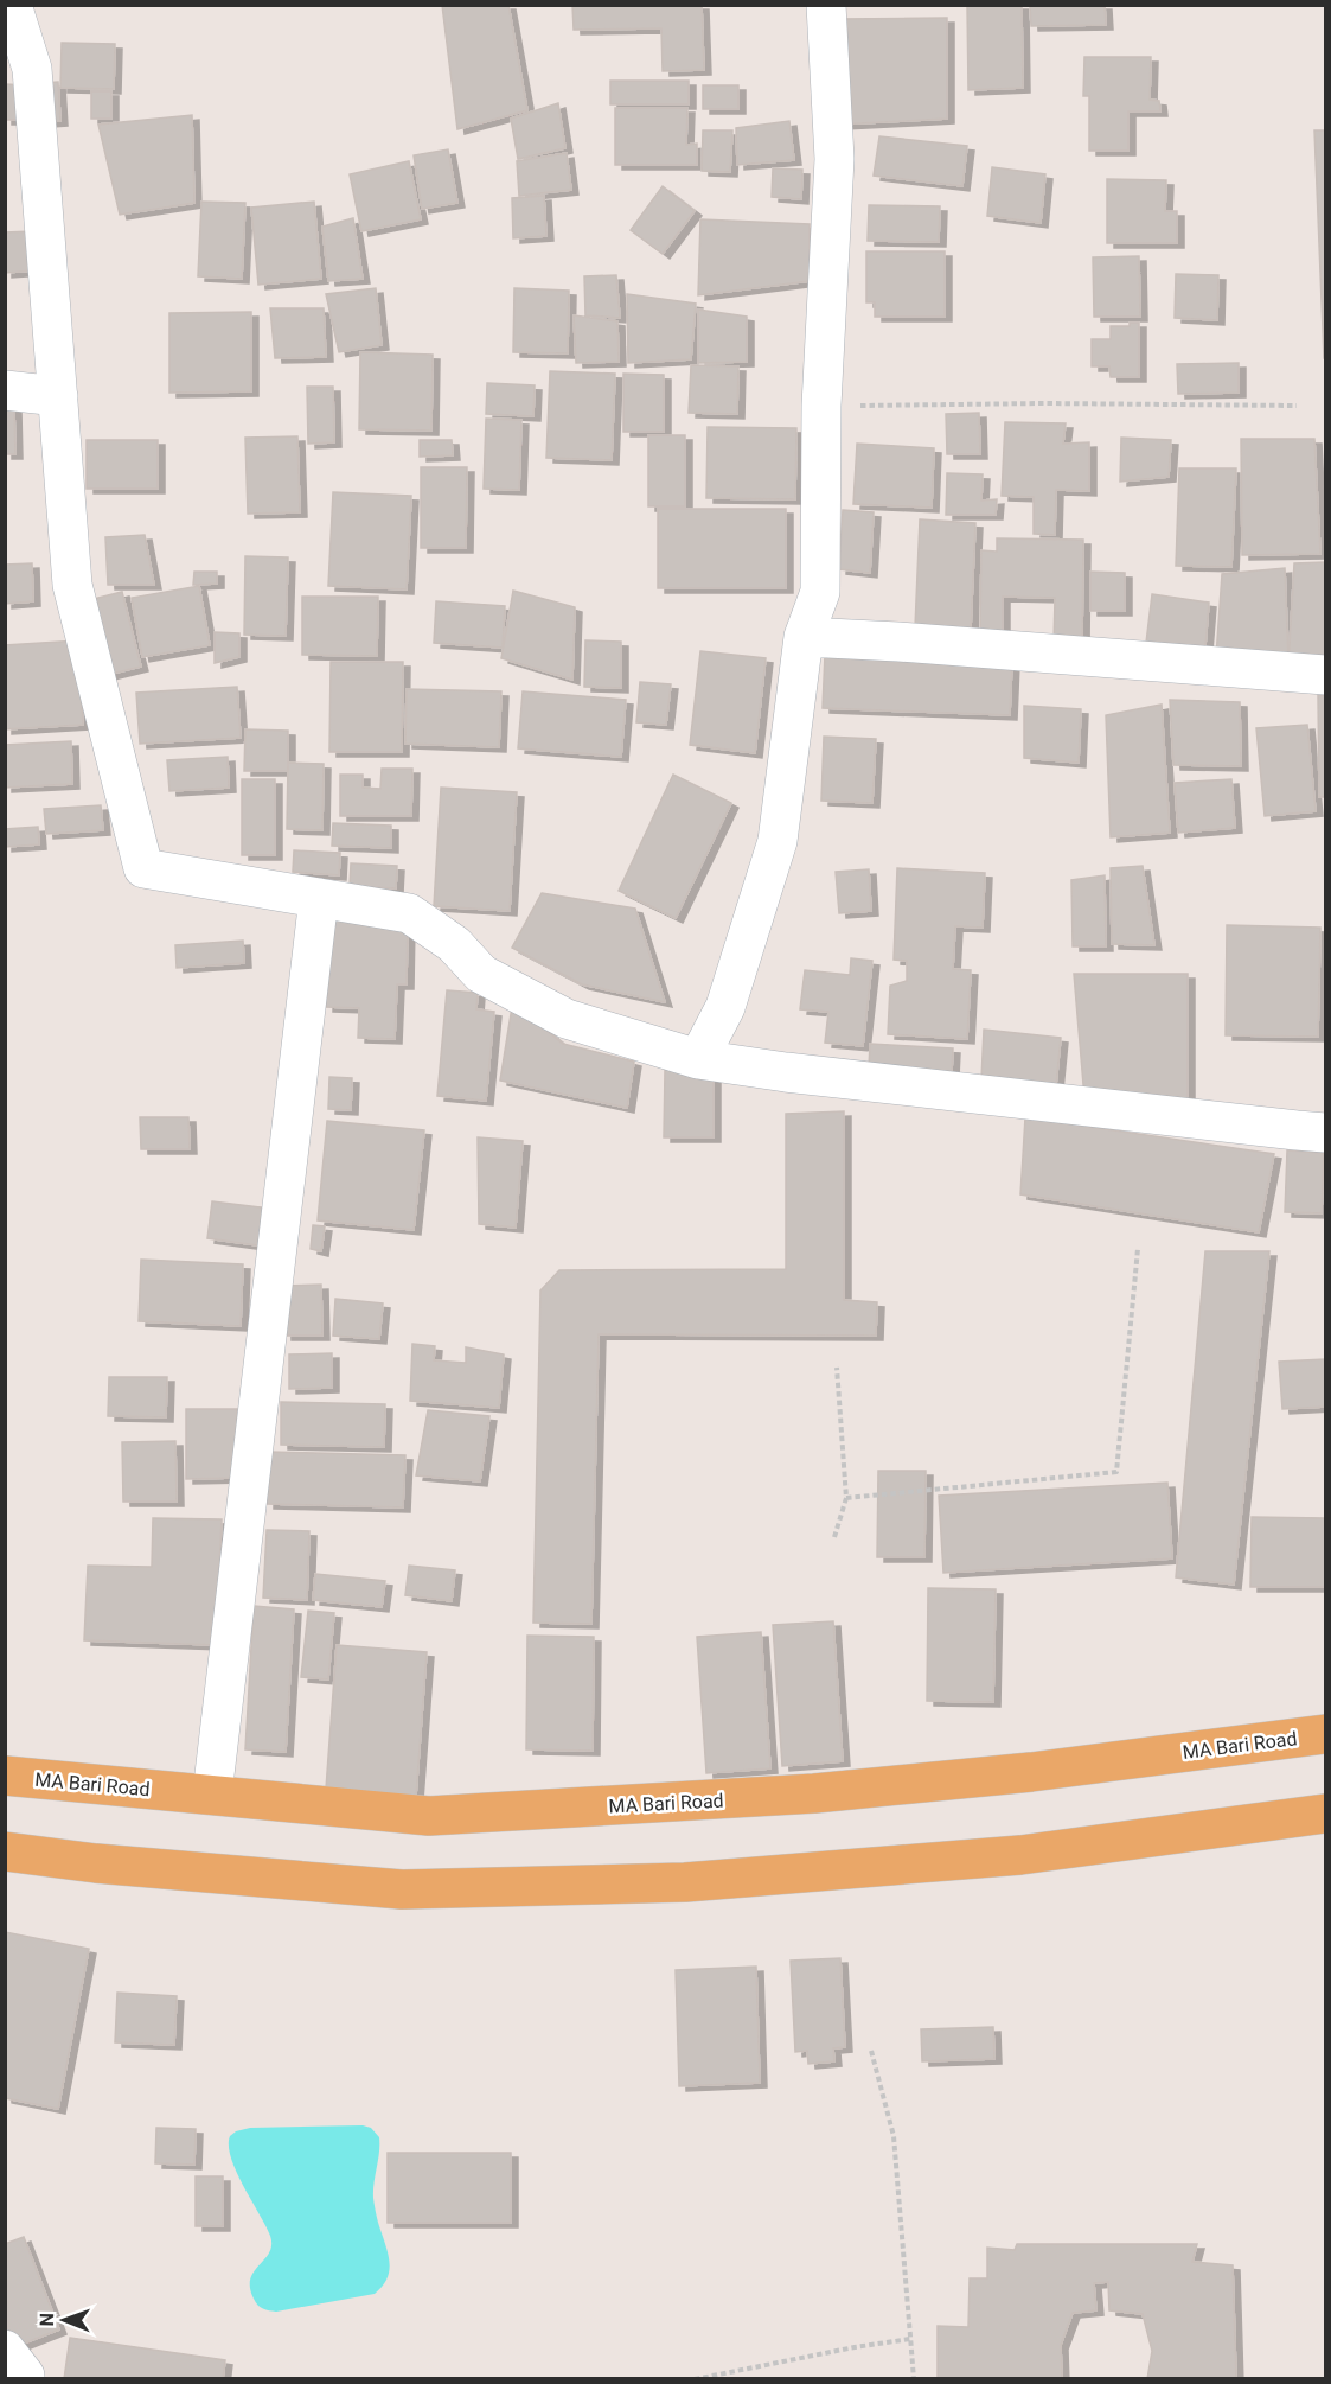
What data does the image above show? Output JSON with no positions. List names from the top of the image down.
{
  "streets": {
    "main road": ["MA Bari Road"]
  },
  "north": "left"
}
